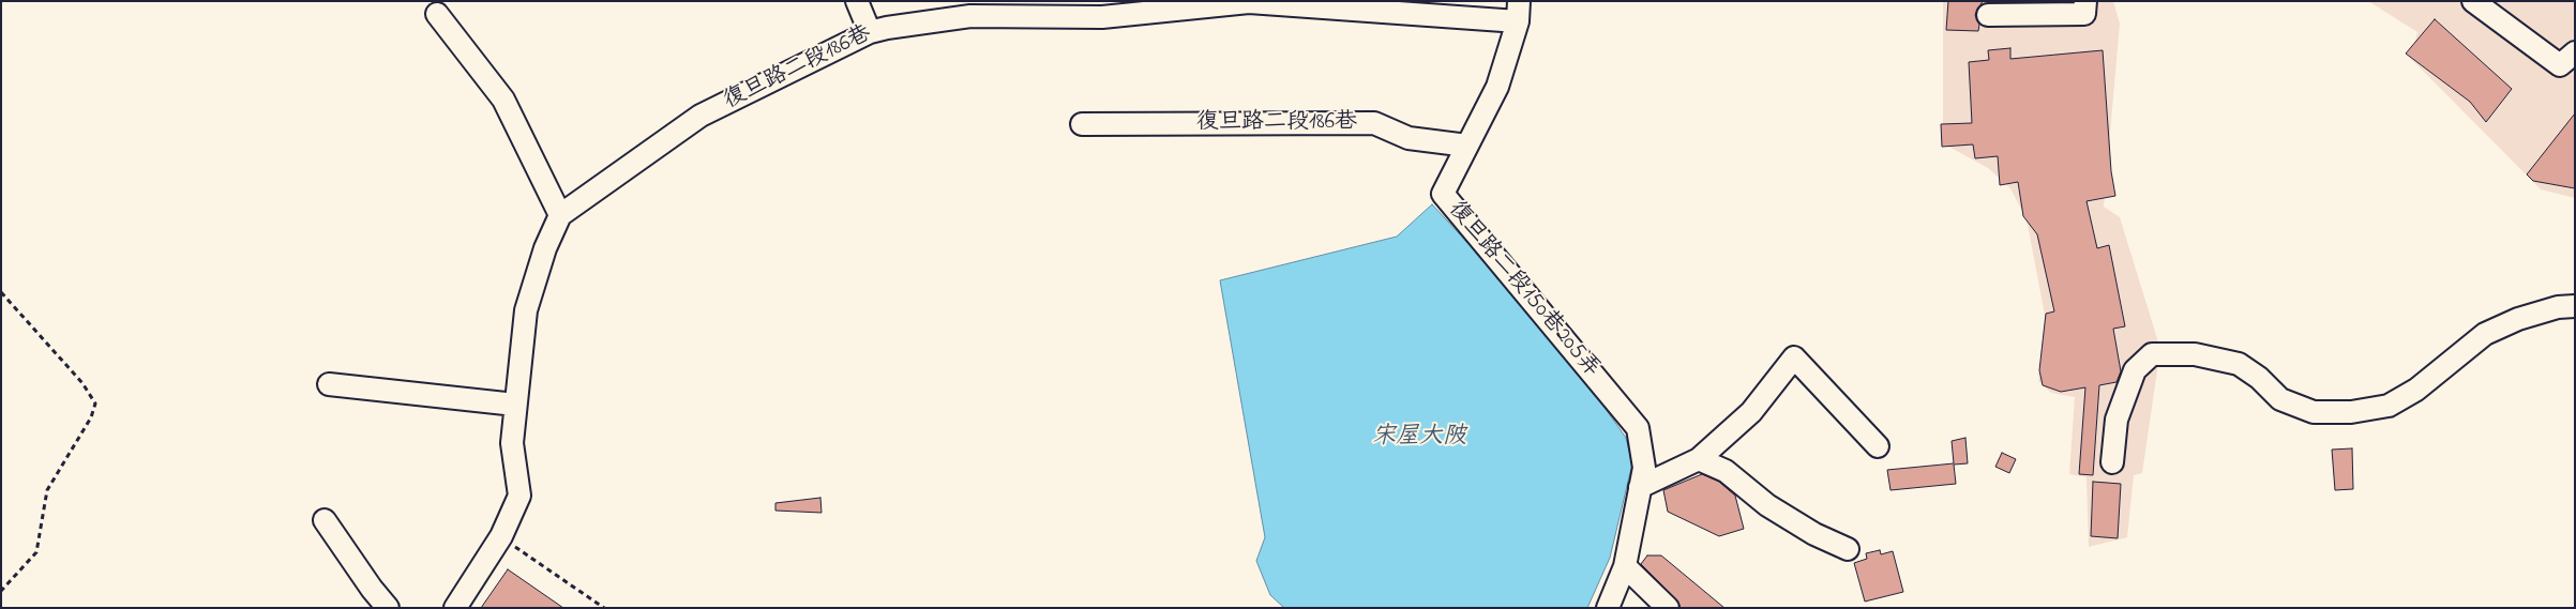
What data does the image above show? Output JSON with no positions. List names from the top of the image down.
{
  "streets": {
    "lane": ["復旦路二段186巷", "復旦路二段150巷205弄"]
  },
  "crossings": [
    ["復旦路二段186巷", "復旦路二段150巷205弄"]
  ],
  "water": ["宋屋大陂"]
}
